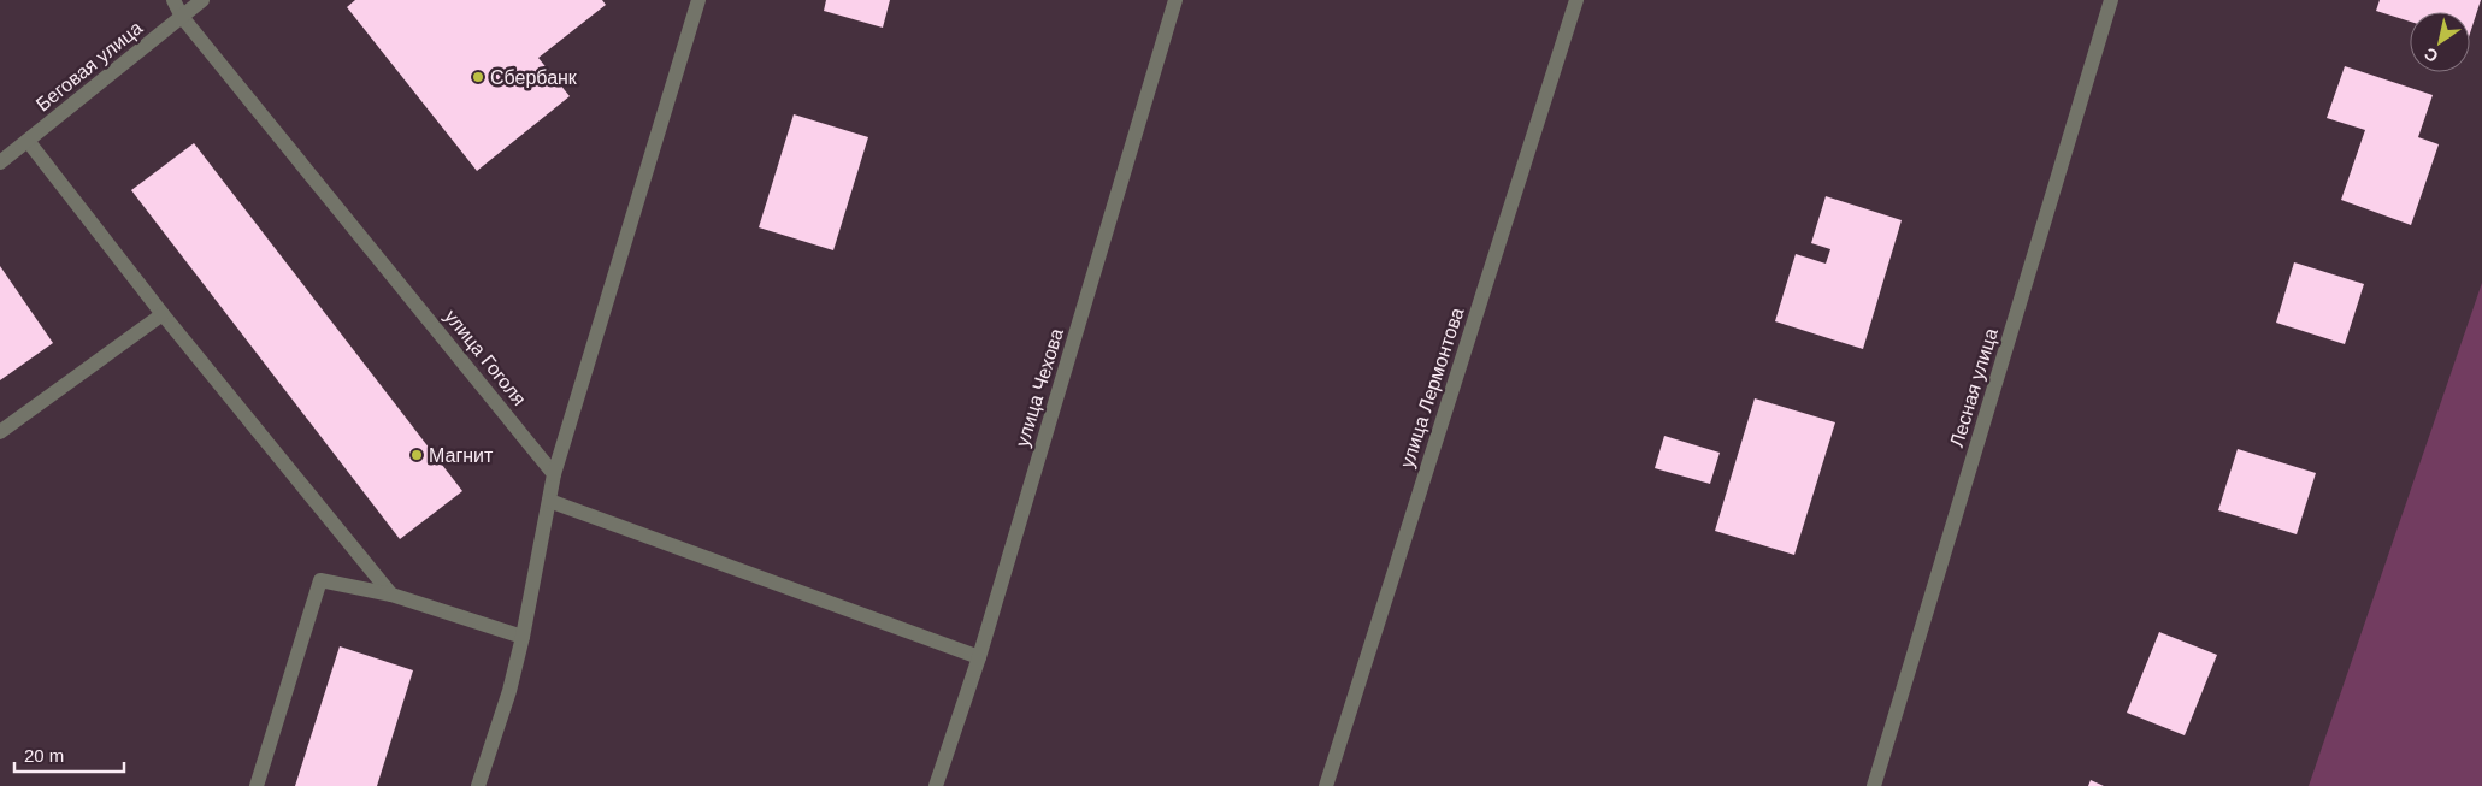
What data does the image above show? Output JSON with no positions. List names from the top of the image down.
{
  "streets": {
    "street": [
      "Беговая улица",
      "улица Гоголя",
      "улица Чехова",
      "улица Лермонтова",
      "Лесная улица"
    ]
  },
  "crossings": [
    ["Беговая улица", "улица Гоголя"]
  ],
  "places": ["Сбербанк", "Магнит"],
  "scale_bar": "20 m",
  "north": "bottom left"
}
